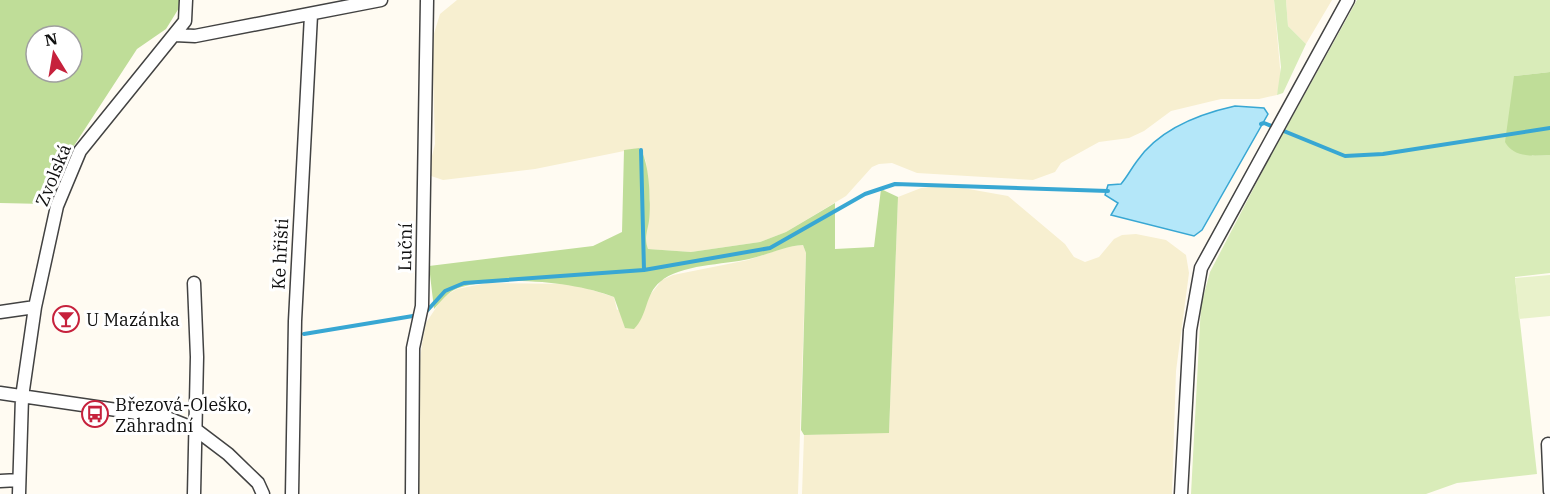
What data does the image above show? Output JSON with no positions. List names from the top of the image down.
{
  "streets": {
    "street": ["Zvolská", "Luční", "Ke hřišti"]
  },
  "places": {
    "bar": ["U Mazánka"],
    "bus stop": ["Březová-Oleško, Zahradní"]
  },
  "north": "top"
}
